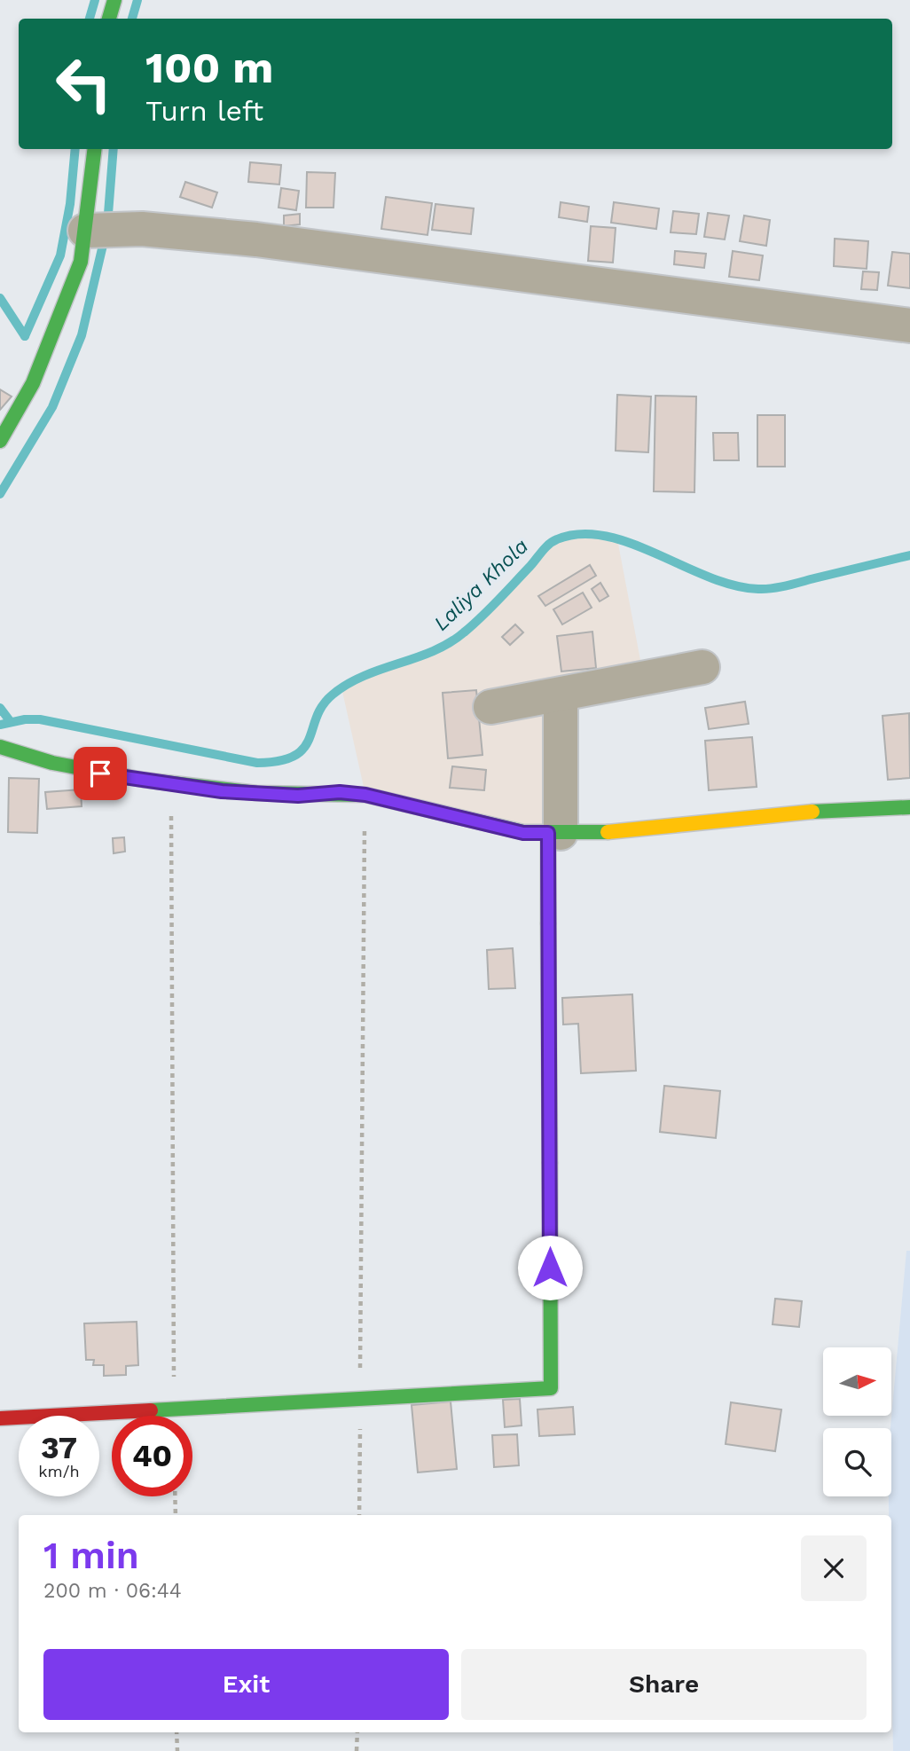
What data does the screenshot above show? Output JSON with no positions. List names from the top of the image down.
{
  "water": ["Laliya Khola"],
  "north": "right",
  "page": {
    "turn": ["100 m", "Turn left"],
    "speed": "37 km/h",
    "limit": "40",
    "heading": ["1 min", "200 m · 06:44"],
    "buttons": ["Exit", "Share"]
  }
}
